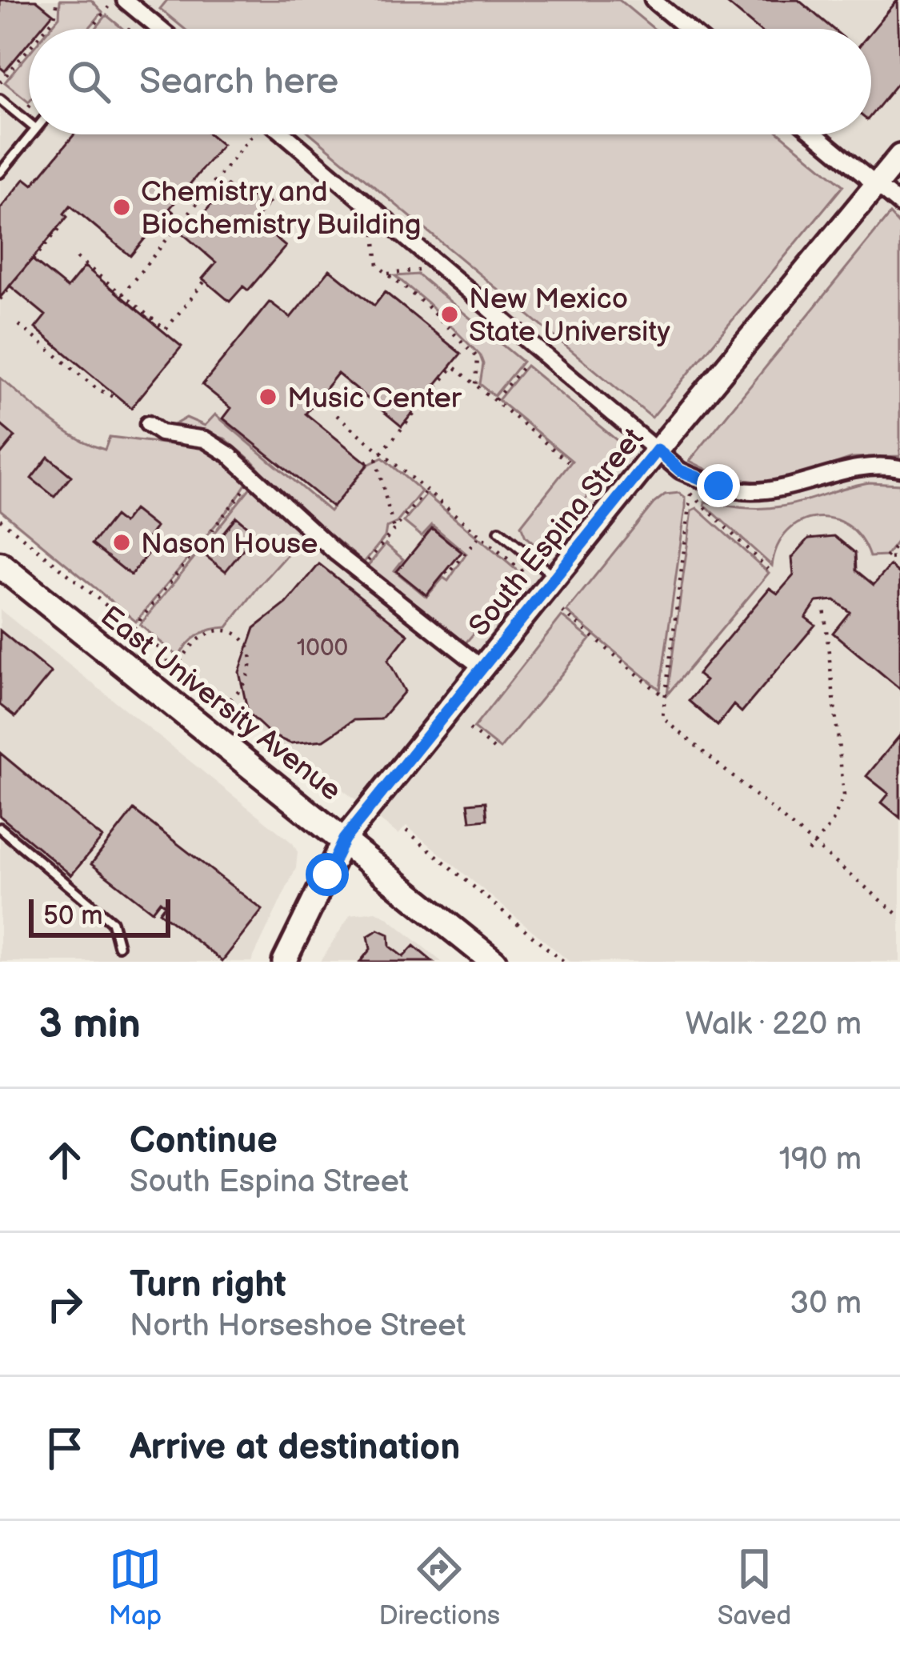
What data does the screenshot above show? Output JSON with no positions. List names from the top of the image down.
{
  "streets": {
    "main road": ["East University Avenue"],
    "street": ["South Espina Street"]
  },
  "crossings": [
    ["South Espina Street", "East University Avenue"]
  ],
  "places": [
    "Chemistry and Biochemistry Building",
    "New Mexico State University",
    "Music Center",
    "Nason House"
  ],
  "house_numbers": ["1000"],
  "scale_bar": "50 m",
  "page": {
    "search": "Search here",
    "scale": "50 m",
    "heading": ["3 min", "Walk · 220 m"],
    "list": [
      ["Continue", "South Espina Street", "190 m"],
      ["Turn right", "North Horseshoe Street", "30 m"],
      "Arrive at destination"
    ],
    "nav": ["Map", "Directions", "Saved"]
  }
}
